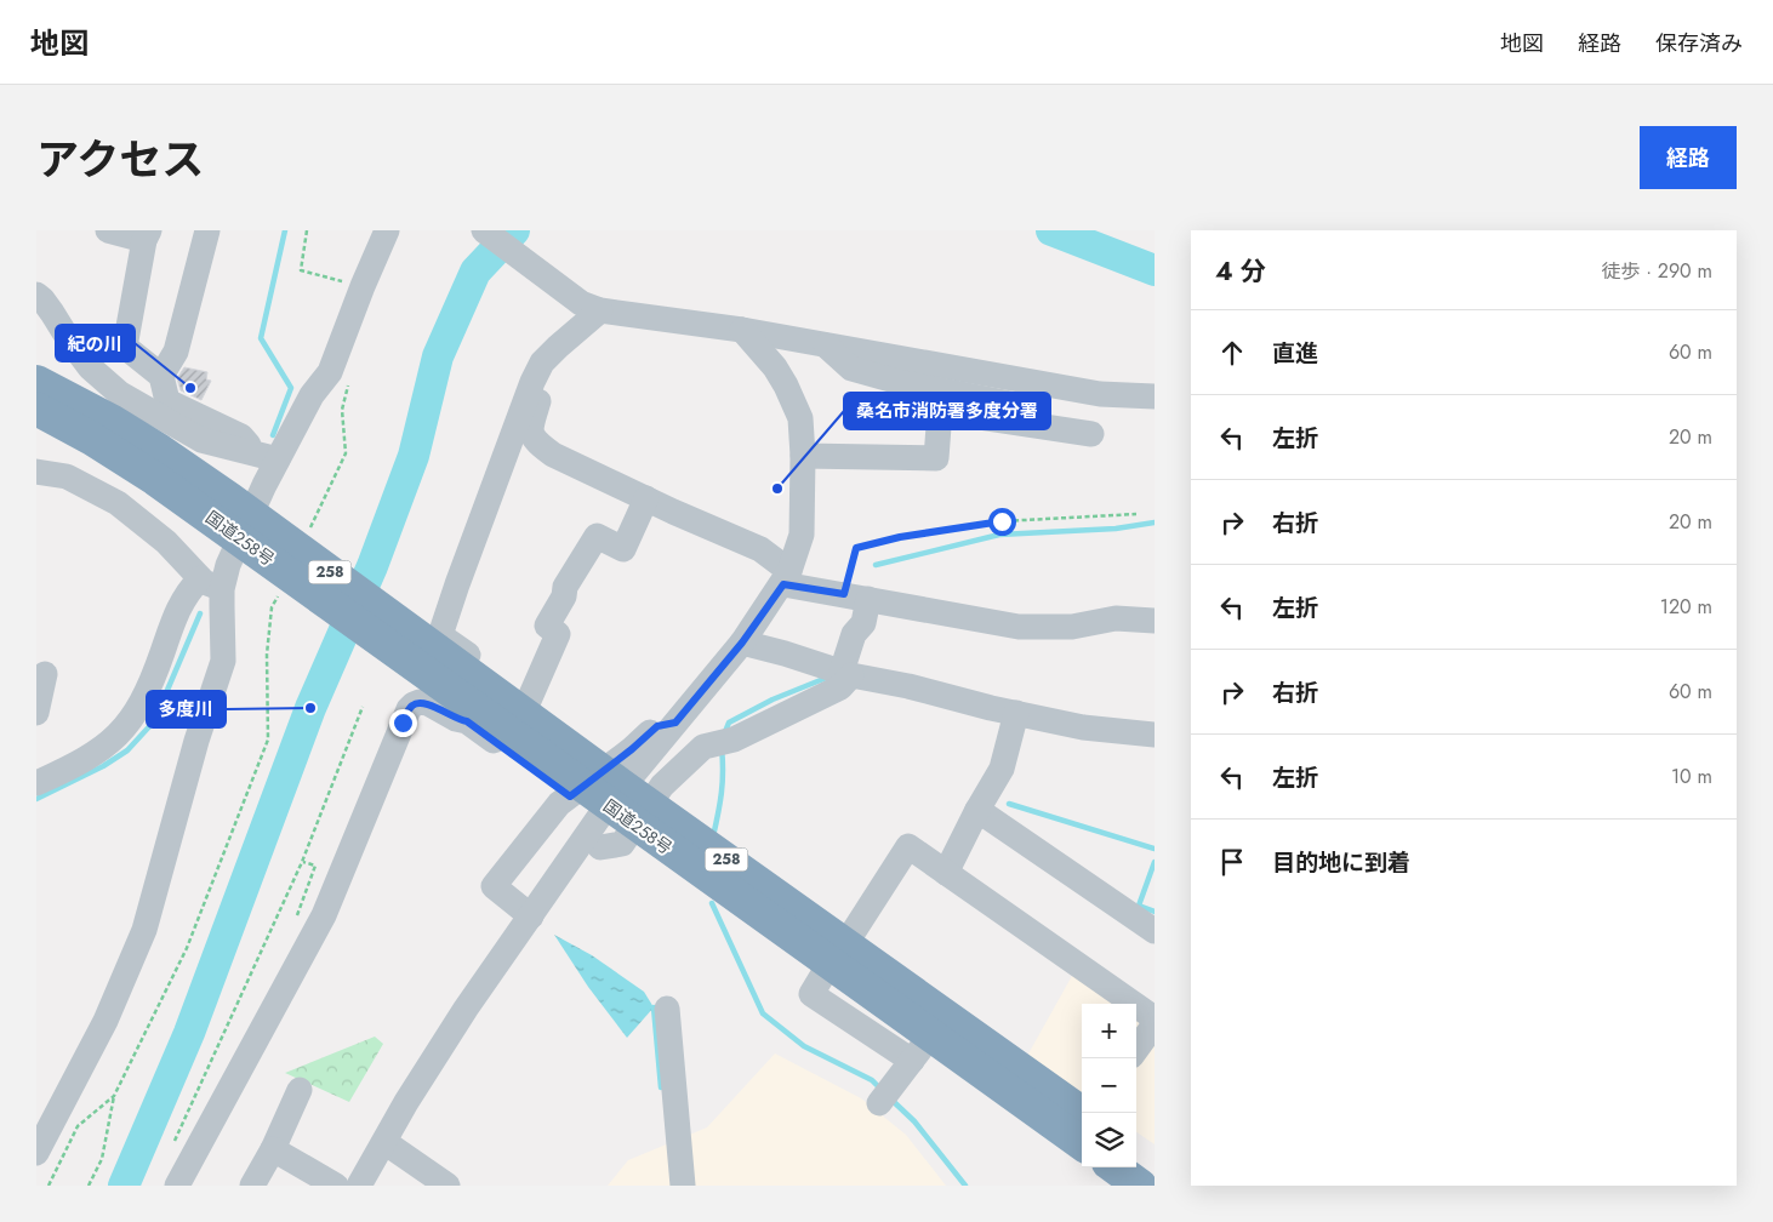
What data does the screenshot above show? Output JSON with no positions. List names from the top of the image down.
{
  "streets": {
    "highway": ["国道258号", "258"]
  },
  "places": ["紀の川", "桑名市消防署多度分署", "多度川"],
  "page": {
    "header": "地図",
    "nav": ["地図", "経路", "保存済み"],
    "title": "アクセス",
    "buttons": "経路",
    "heading": ["4 分", "徒歩 · 290 m"],
    "list": [
      ["直進", "60 m"],
      ["左折", "20 m"],
      ["右折", "20 m"],
      ["左折", "120 m"],
      ["右折", "60 m"],
      ["左折", "10 m"],
      "目的地に到着"
    ],
    "map_buttons": ["+", "−"]
  }
}
